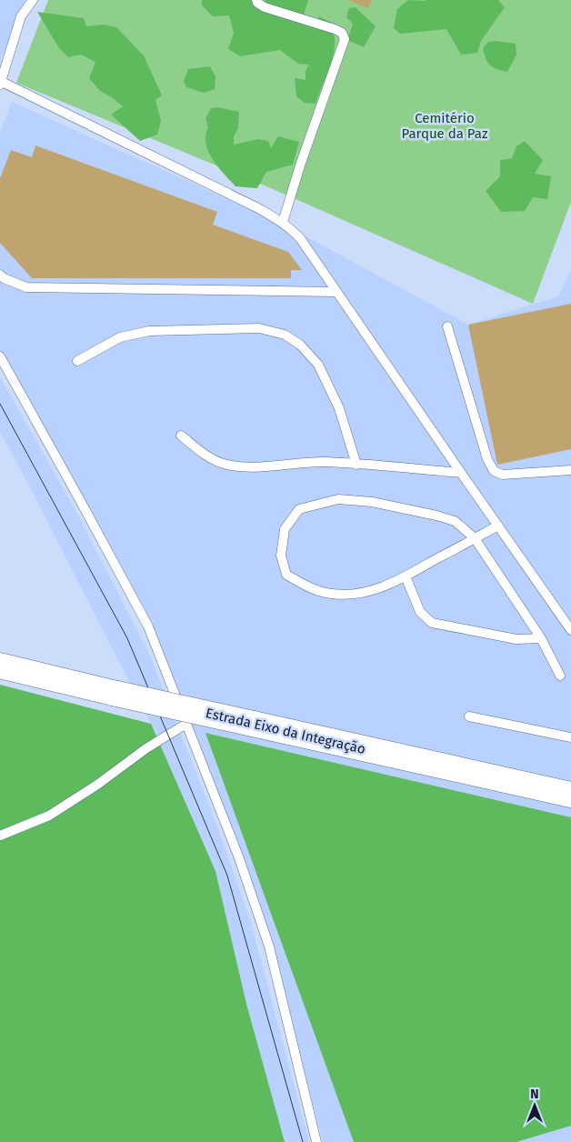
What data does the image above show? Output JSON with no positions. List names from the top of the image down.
{
  "streets": {
    "main road": ["Estrada Eixo da Integração"]
  },
  "parks": ["Cemitério Parque da Paz"],
  "north": "top"
}
